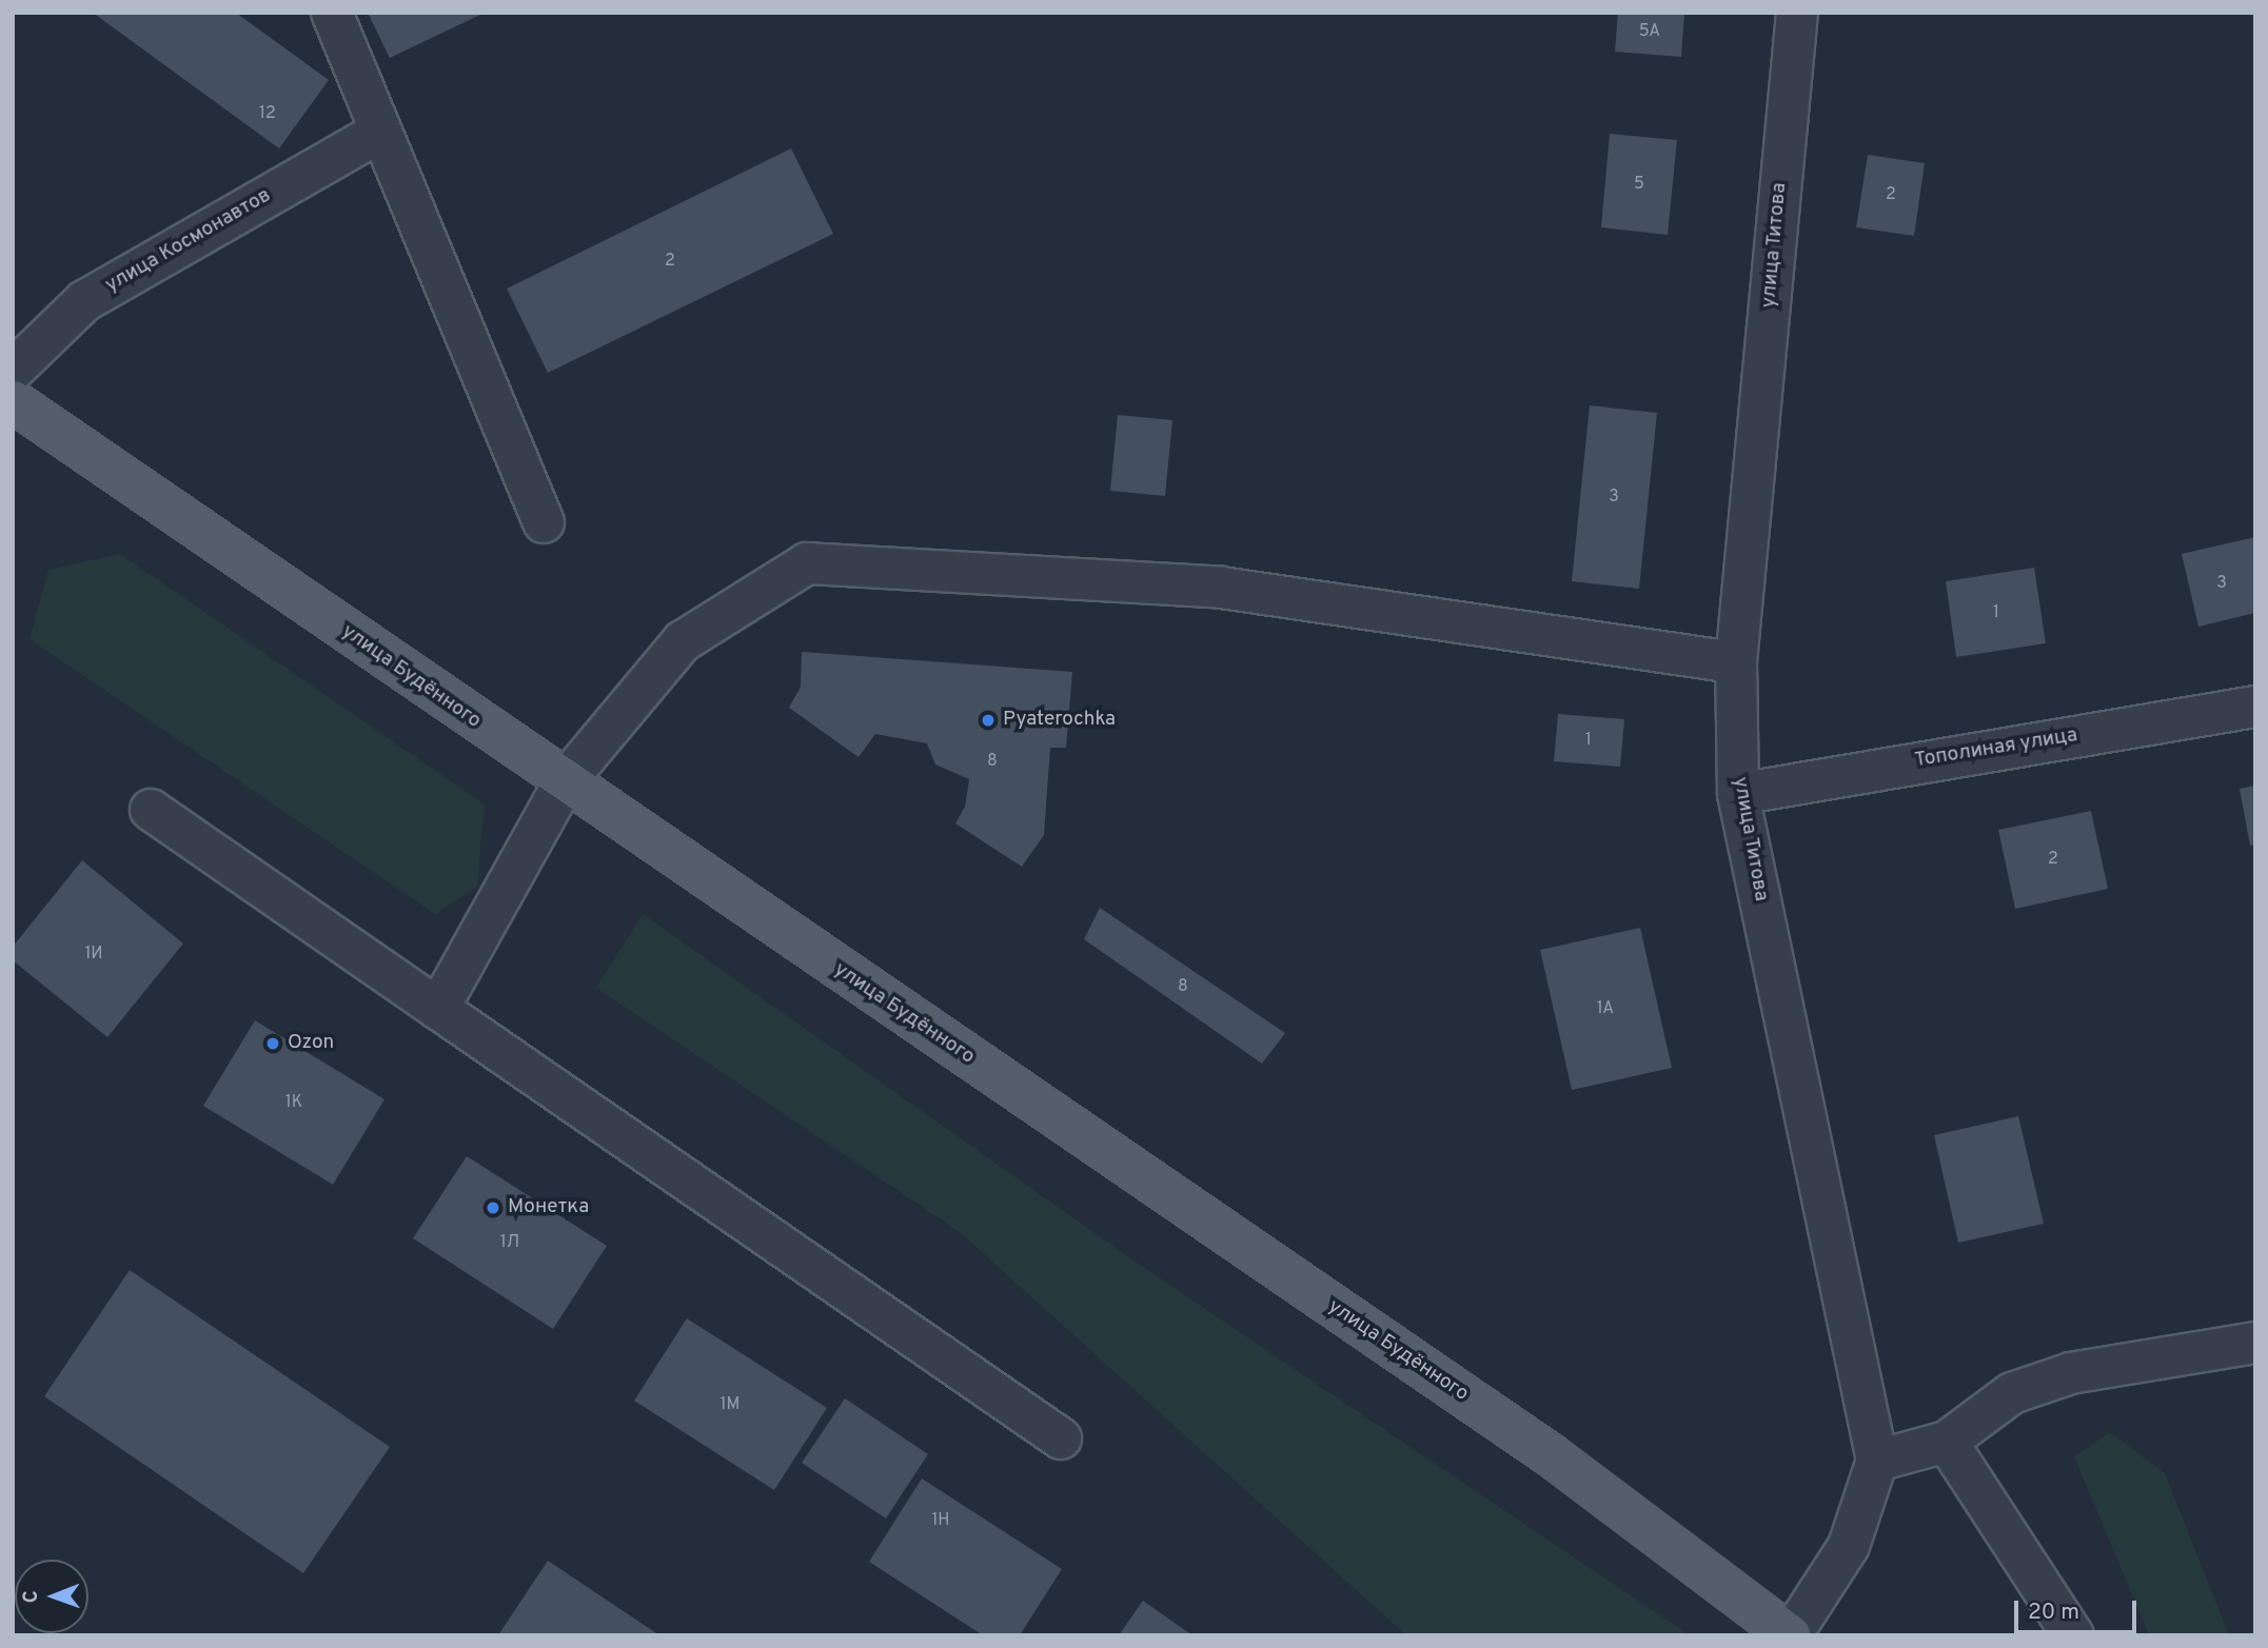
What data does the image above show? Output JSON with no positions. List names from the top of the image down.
{
  "streets": {
    "main road": ["улица Будённого"],
    "street": ["улица Космонавтов", "улица Титова", "Тополиная улица"]
  },
  "crossings": [
    ["улица Титова", "Тополиная улица"]
  ],
  "places": ["Pyaterochka", "Ozon", "Монетка"],
  "house_numbers": [
    "5А",
    "12",
    "5",
    "2",
    "2",
    "3",
    "3",
    "1",
    "1",
    "8",
    "2",
    "1И",
    "8",
    "1А",
    "1К",
    "1Л",
    "1М",
    "1Н"
  ],
  "scale_bar": "20 m",
  "north": "left"
}
